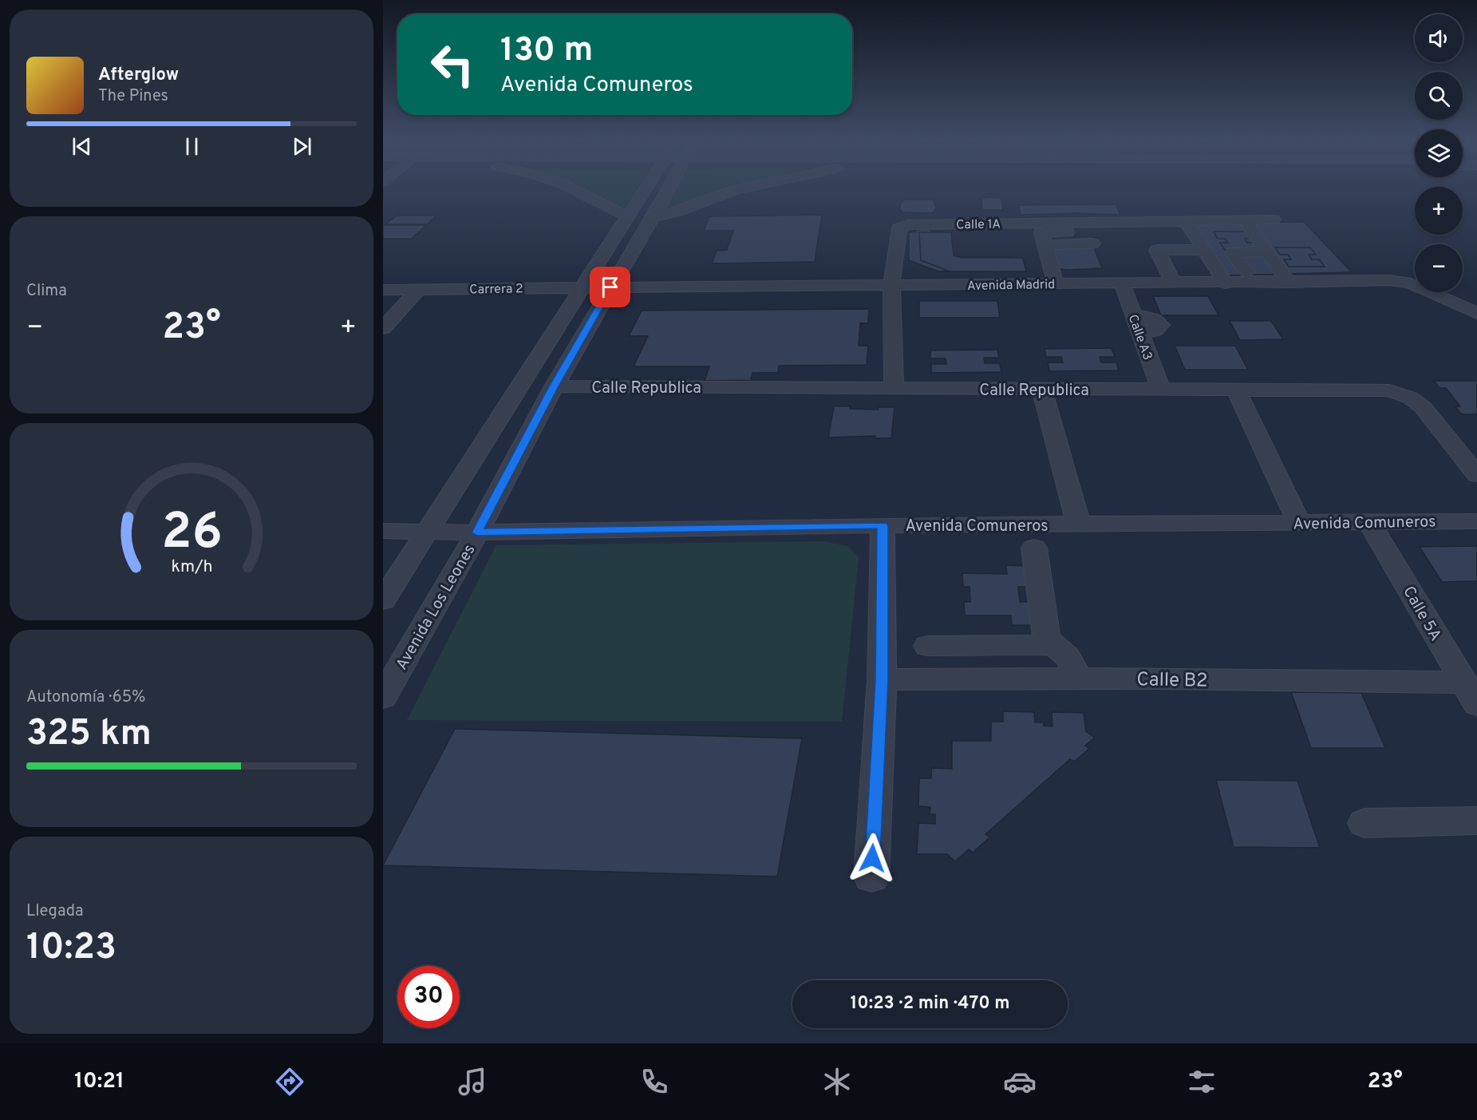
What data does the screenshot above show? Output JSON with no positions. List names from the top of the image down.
{
  "streets": {
    "street": [
      "Calle 1A",
      "Avenida Madrid",
      "Carrera 2",
      "Calle A3",
      "Calle Republica",
      "Avenida Comuneros",
      "Avenida Los Leones",
      "Calle 5A",
      "Calle B2"
    ]
  },
  "crossings": [
    ["Calle 1A", "Avenida Madrid"],
    ["Calle 1A", "Calle Republica"],
    ["Avenida Madrid", "Carrera 2"],
    ["Avenida Madrid", "Calle A3"],
    ["Avenida Madrid", "Avenida Los Leones"],
    ["Carrera 2", "Avenida Los Leones"],
    ["Calle A3", "Calle Republica"],
    ["Calle Republica", "Avenida Los Leones"],
    ["Avenida Comuneros", "Avenida Los Leones"],
    ["Avenida Comuneros", "Calle 5A"],
    ["Calle 5A", "Calle B2"]
  ],
  "page": {
    "map_buttons": ["+", "−"],
    "turn": ["130 m", "Avenida Comuneros"],
    "song": ["Afterglow", "The Pines"],
    "tile": [
      "Clima",
      ["Autonomía · 65%", "325 km"],
      ["Llegada", "10:23"]
    ],
    "heat": ["−", "23°", "+"],
    "limit": "30",
    "trip": "10:23 · 2 min · 470 m",
    "tabs": ["10:21", "23°"],
    "gauge": ["26", "km/h"]
  }
}
